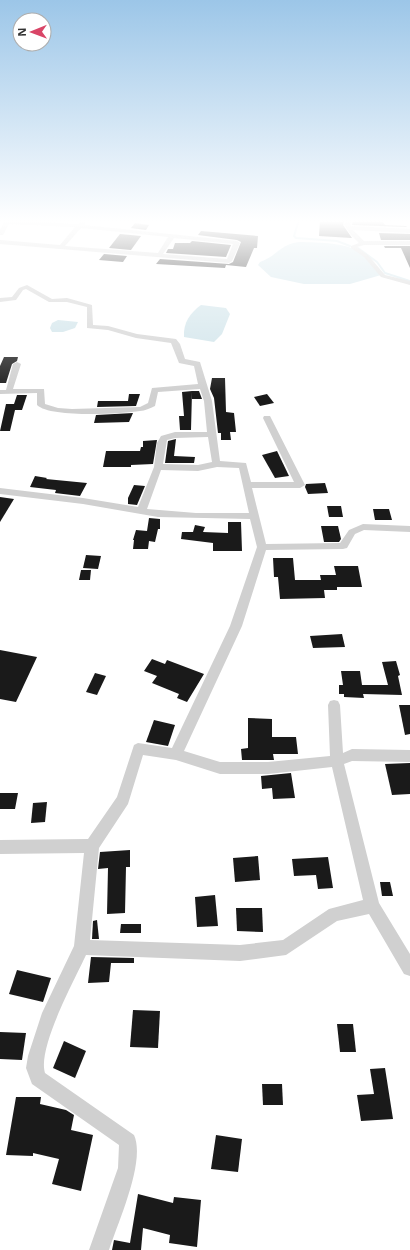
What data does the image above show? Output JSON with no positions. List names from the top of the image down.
{
  "north": "left"
}
